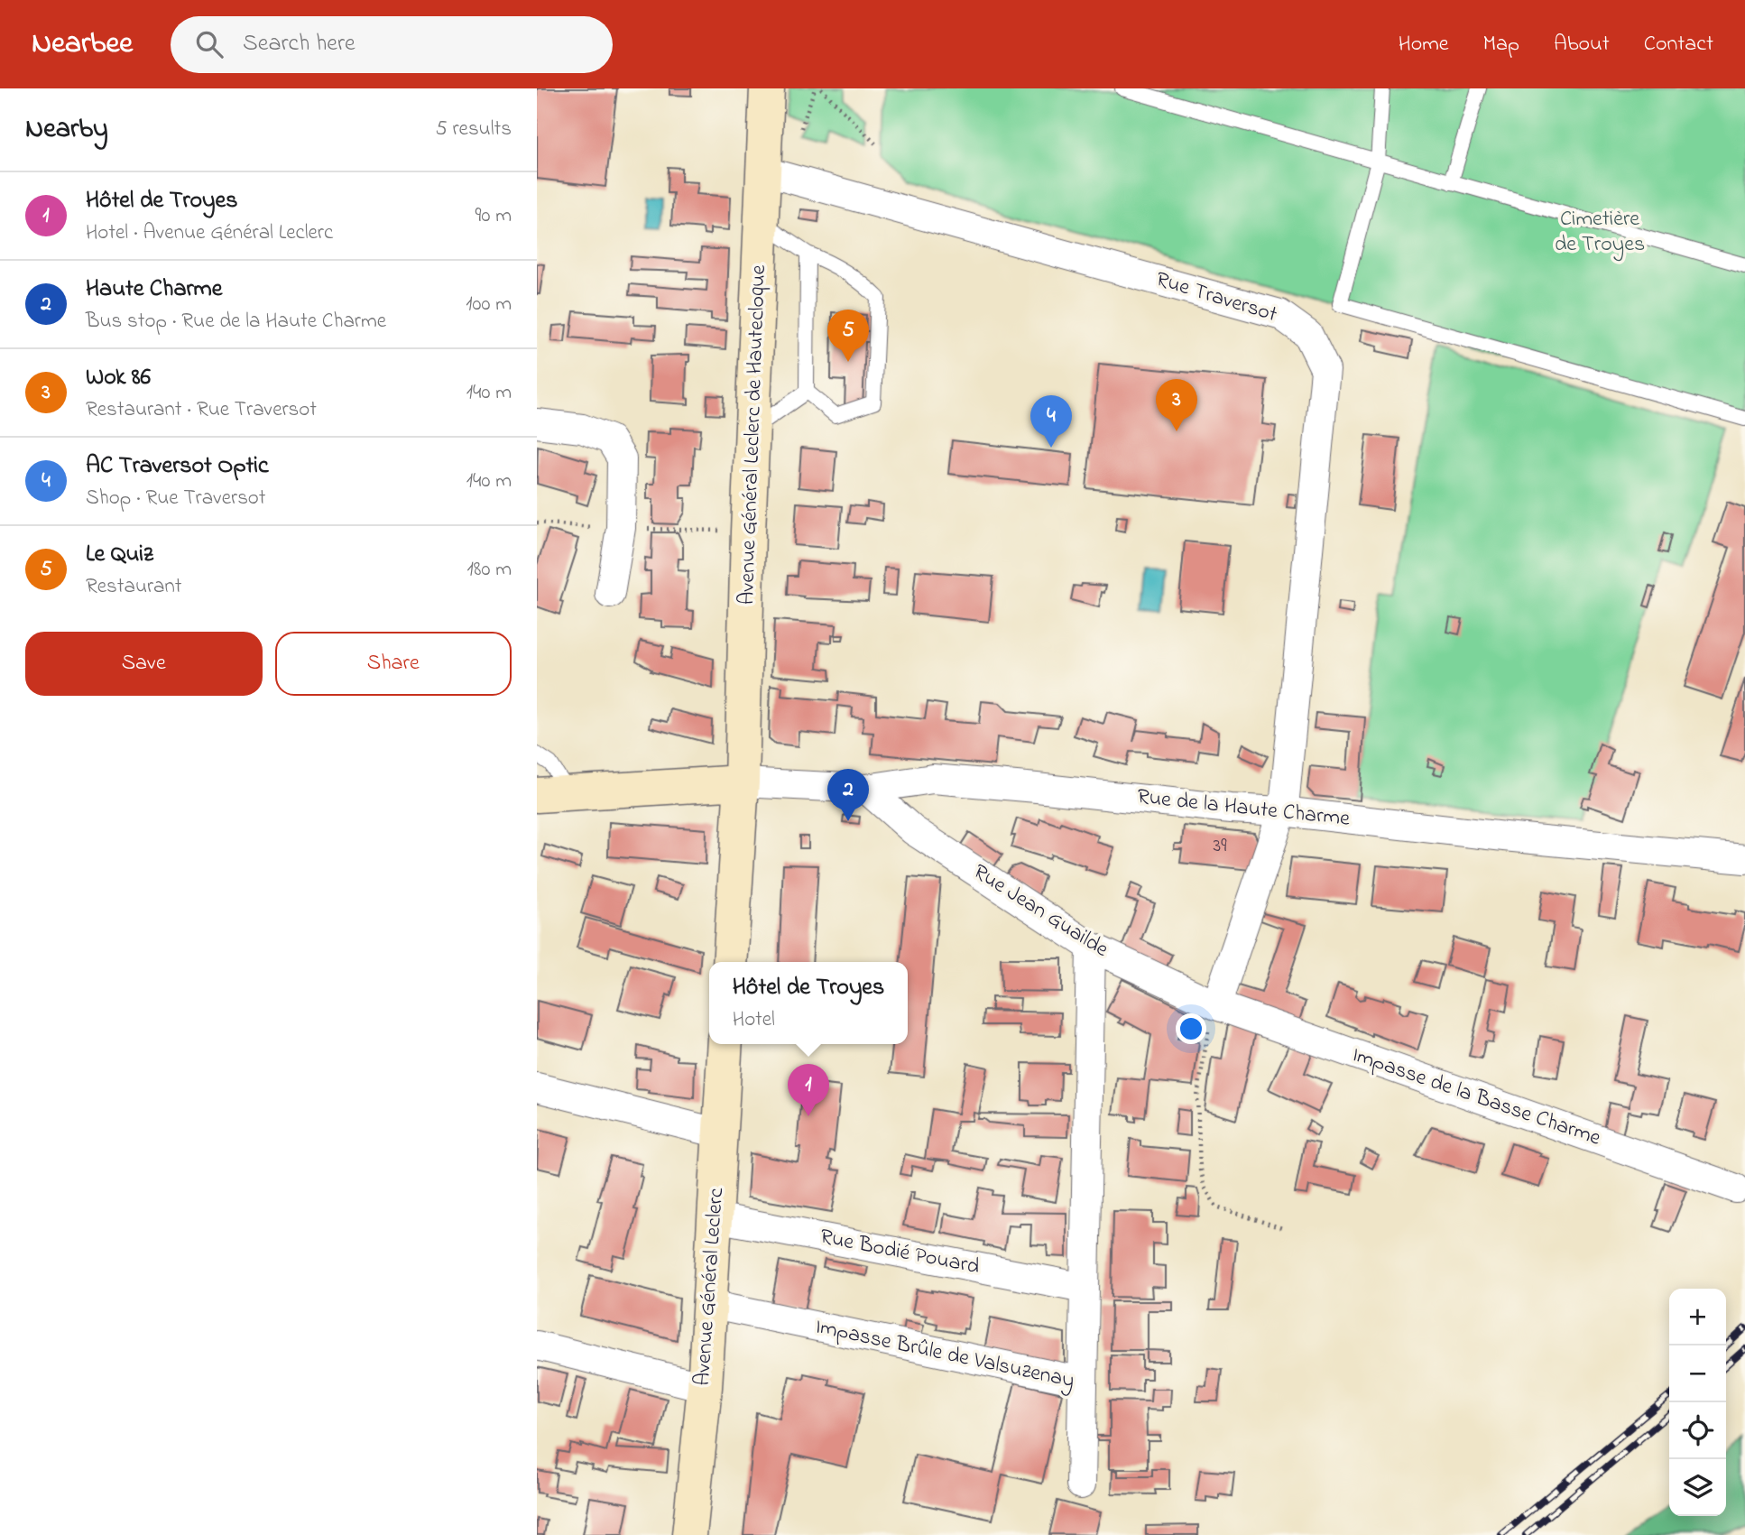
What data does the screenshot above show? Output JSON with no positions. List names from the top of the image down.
{
  "streets": {
    "main road": ["Avenue Général Leclerc de Hautecloque", "Avenue Général Leclerc"],
    "street": [
      "Rue Traversot",
      "Rue de la Haute Charme",
      "Rue Jean Guailde",
      "Impasse de la Basse Charme",
      "Rue Bodié Pouard",
      "Impasse Brûle de Valsuzenay"
    ]
  },
  "crossings": [
    ["Rue Traversot", "Avenue Général Leclerc de Hautecloque"],
    ["Rue Traversot", "Rue de la Haute Charme"],
    ["Avenue Général Leclerc de Hautecloque", "Rue de la Haute Charme"],
    ["Rue de la Haute Charme", "Rue Jean Guailde"],
    ["Rue Jean Guailde", "Impasse de la Basse Charme"],
    ["Rue Bodié Pouard", "Avenue Général Leclerc"],
    ["Avenue Général Leclerc", "Impasse Brûle de Valsuzenay"]
  ],
  "parks": ["Cimetière de Troyes"],
  "house_numbers": ["39"],
  "page": {
    "header": "Nearbee",
    "search": "Search here",
    "nav": [
      "Home",
      "Map",
      "About",
      "Contact"
    ],
    "heading": ["Nearby", "5 results"],
    "list": [
      {
        "mark": "1",
        "name": "Hôtel de Troyes",
        "note": "Hotel · Avenue Général Leclerc",
        "value": "90 m"
      },
      {
        "mark": "2",
        "name": "Haute Charme",
        "note": "Bus stop · Rue de la Haute Charme",
        "value": "100 m"
      },
      {
        "mark": "3",
        "name": "Wok 86",
        "note": "Restaurant · Rue Traversot",
        "value": "140 m"
      },
      {
        "mark": "4",
        "name": "AC Traversot Optic",
        "note": "Shop · Rue Traversot",
        "value": "140 m"
      },
      {
        "mark": "5",
        "name": "Le Quiz",
        "note": "Restaurant",
        "value": "180 m"
      }
    ],
    "pins": [
      "5",
      "3",
      "4",
      "2",
      "1"
    ],
    "buttons": ["Save", "Share"],
    "popup": ["Hôtel de Troyes", "Hotel"],
    "map_buttons": ["+", "−"]
  }
}
